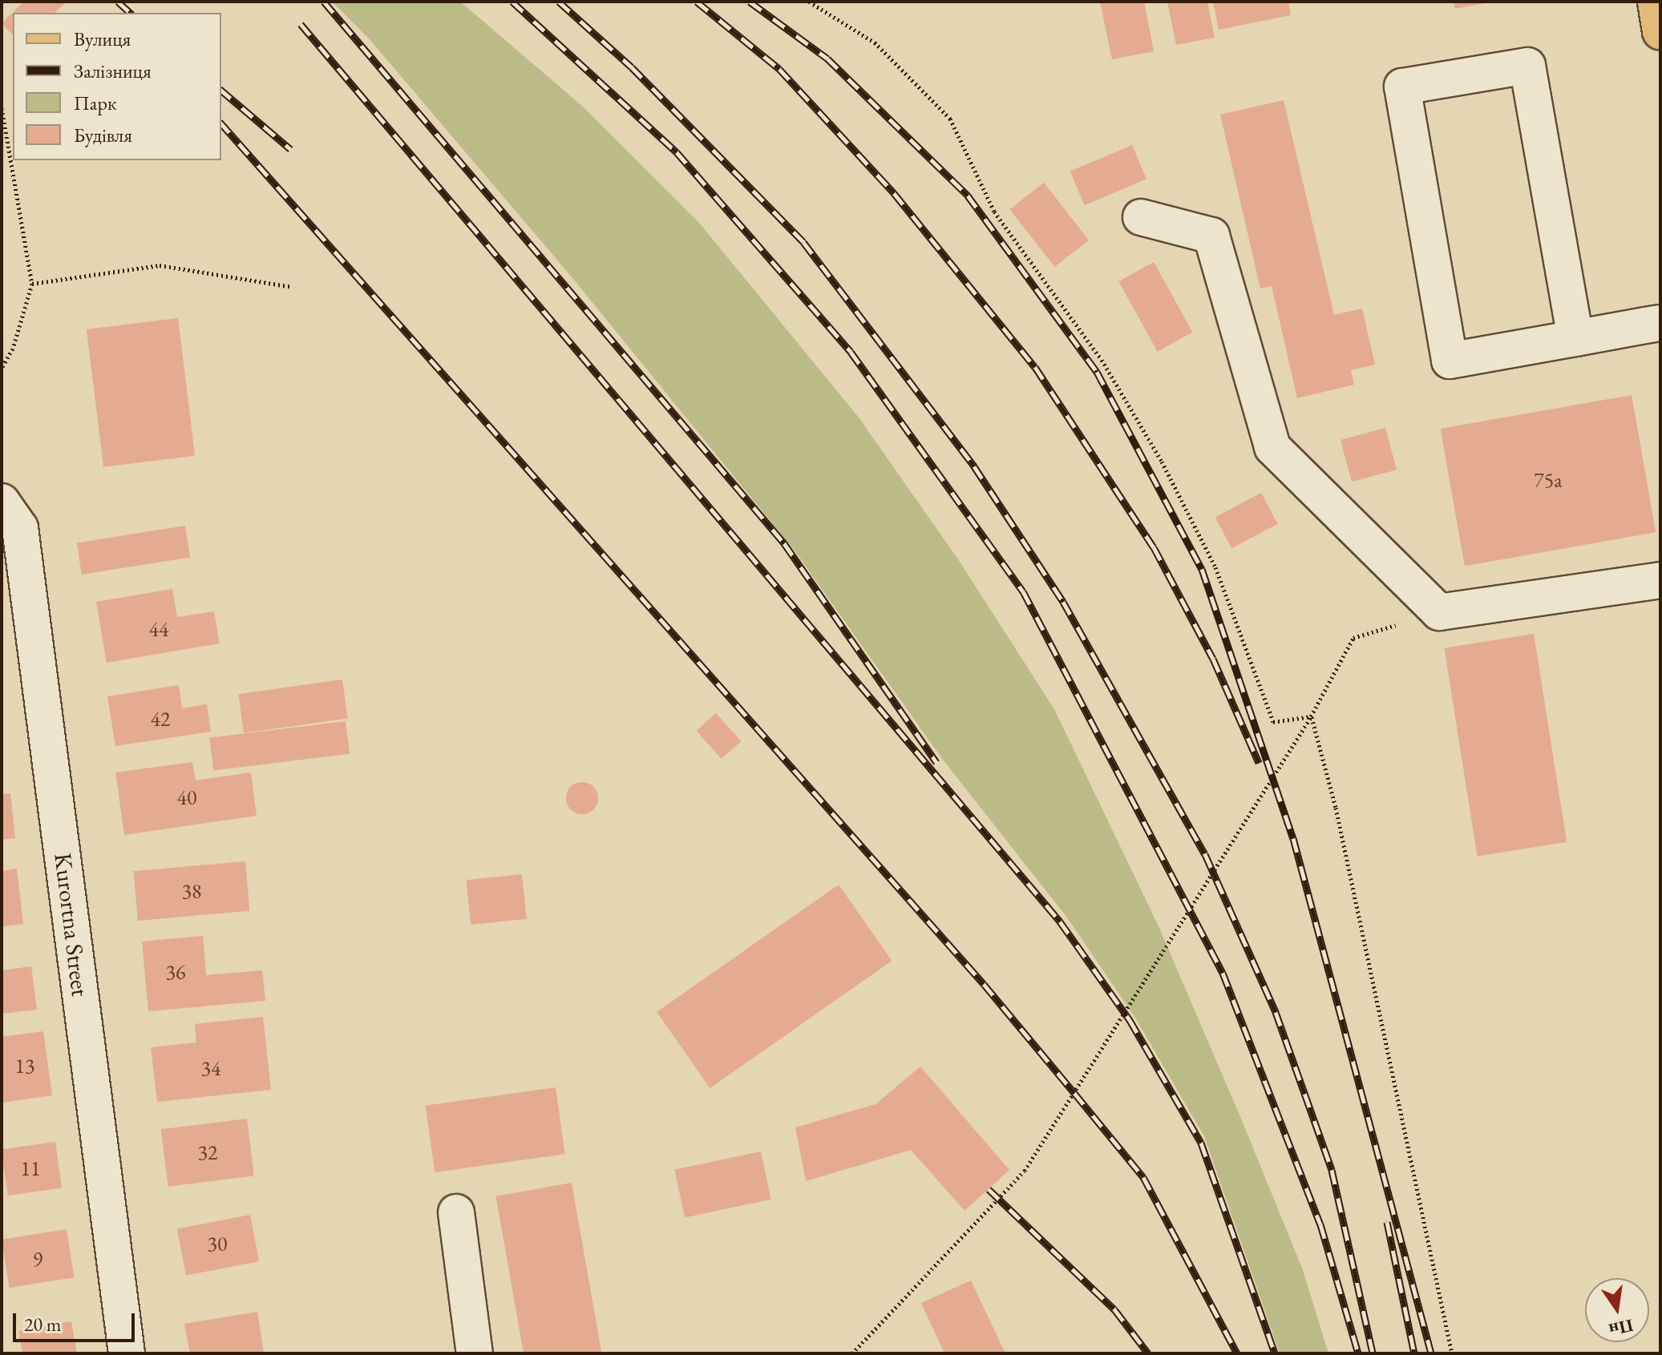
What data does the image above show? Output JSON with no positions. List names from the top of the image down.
{
  "streets": {
    "street": ["Kurortna Street"]
  },
  "house_numbers": [
    "75а",
    "44",
    "42",
    "40",
    "38",
    "36",
    "13",
    "34",
    "32",
    "11",
    "30",
    "9"
  ],
  "legend": [
    "Вулиця",
    "Залізниця",
    "Парк",
    "Будівля"
  ],
  "scale_bar": "20 m",
  "north": "bottom"
}
